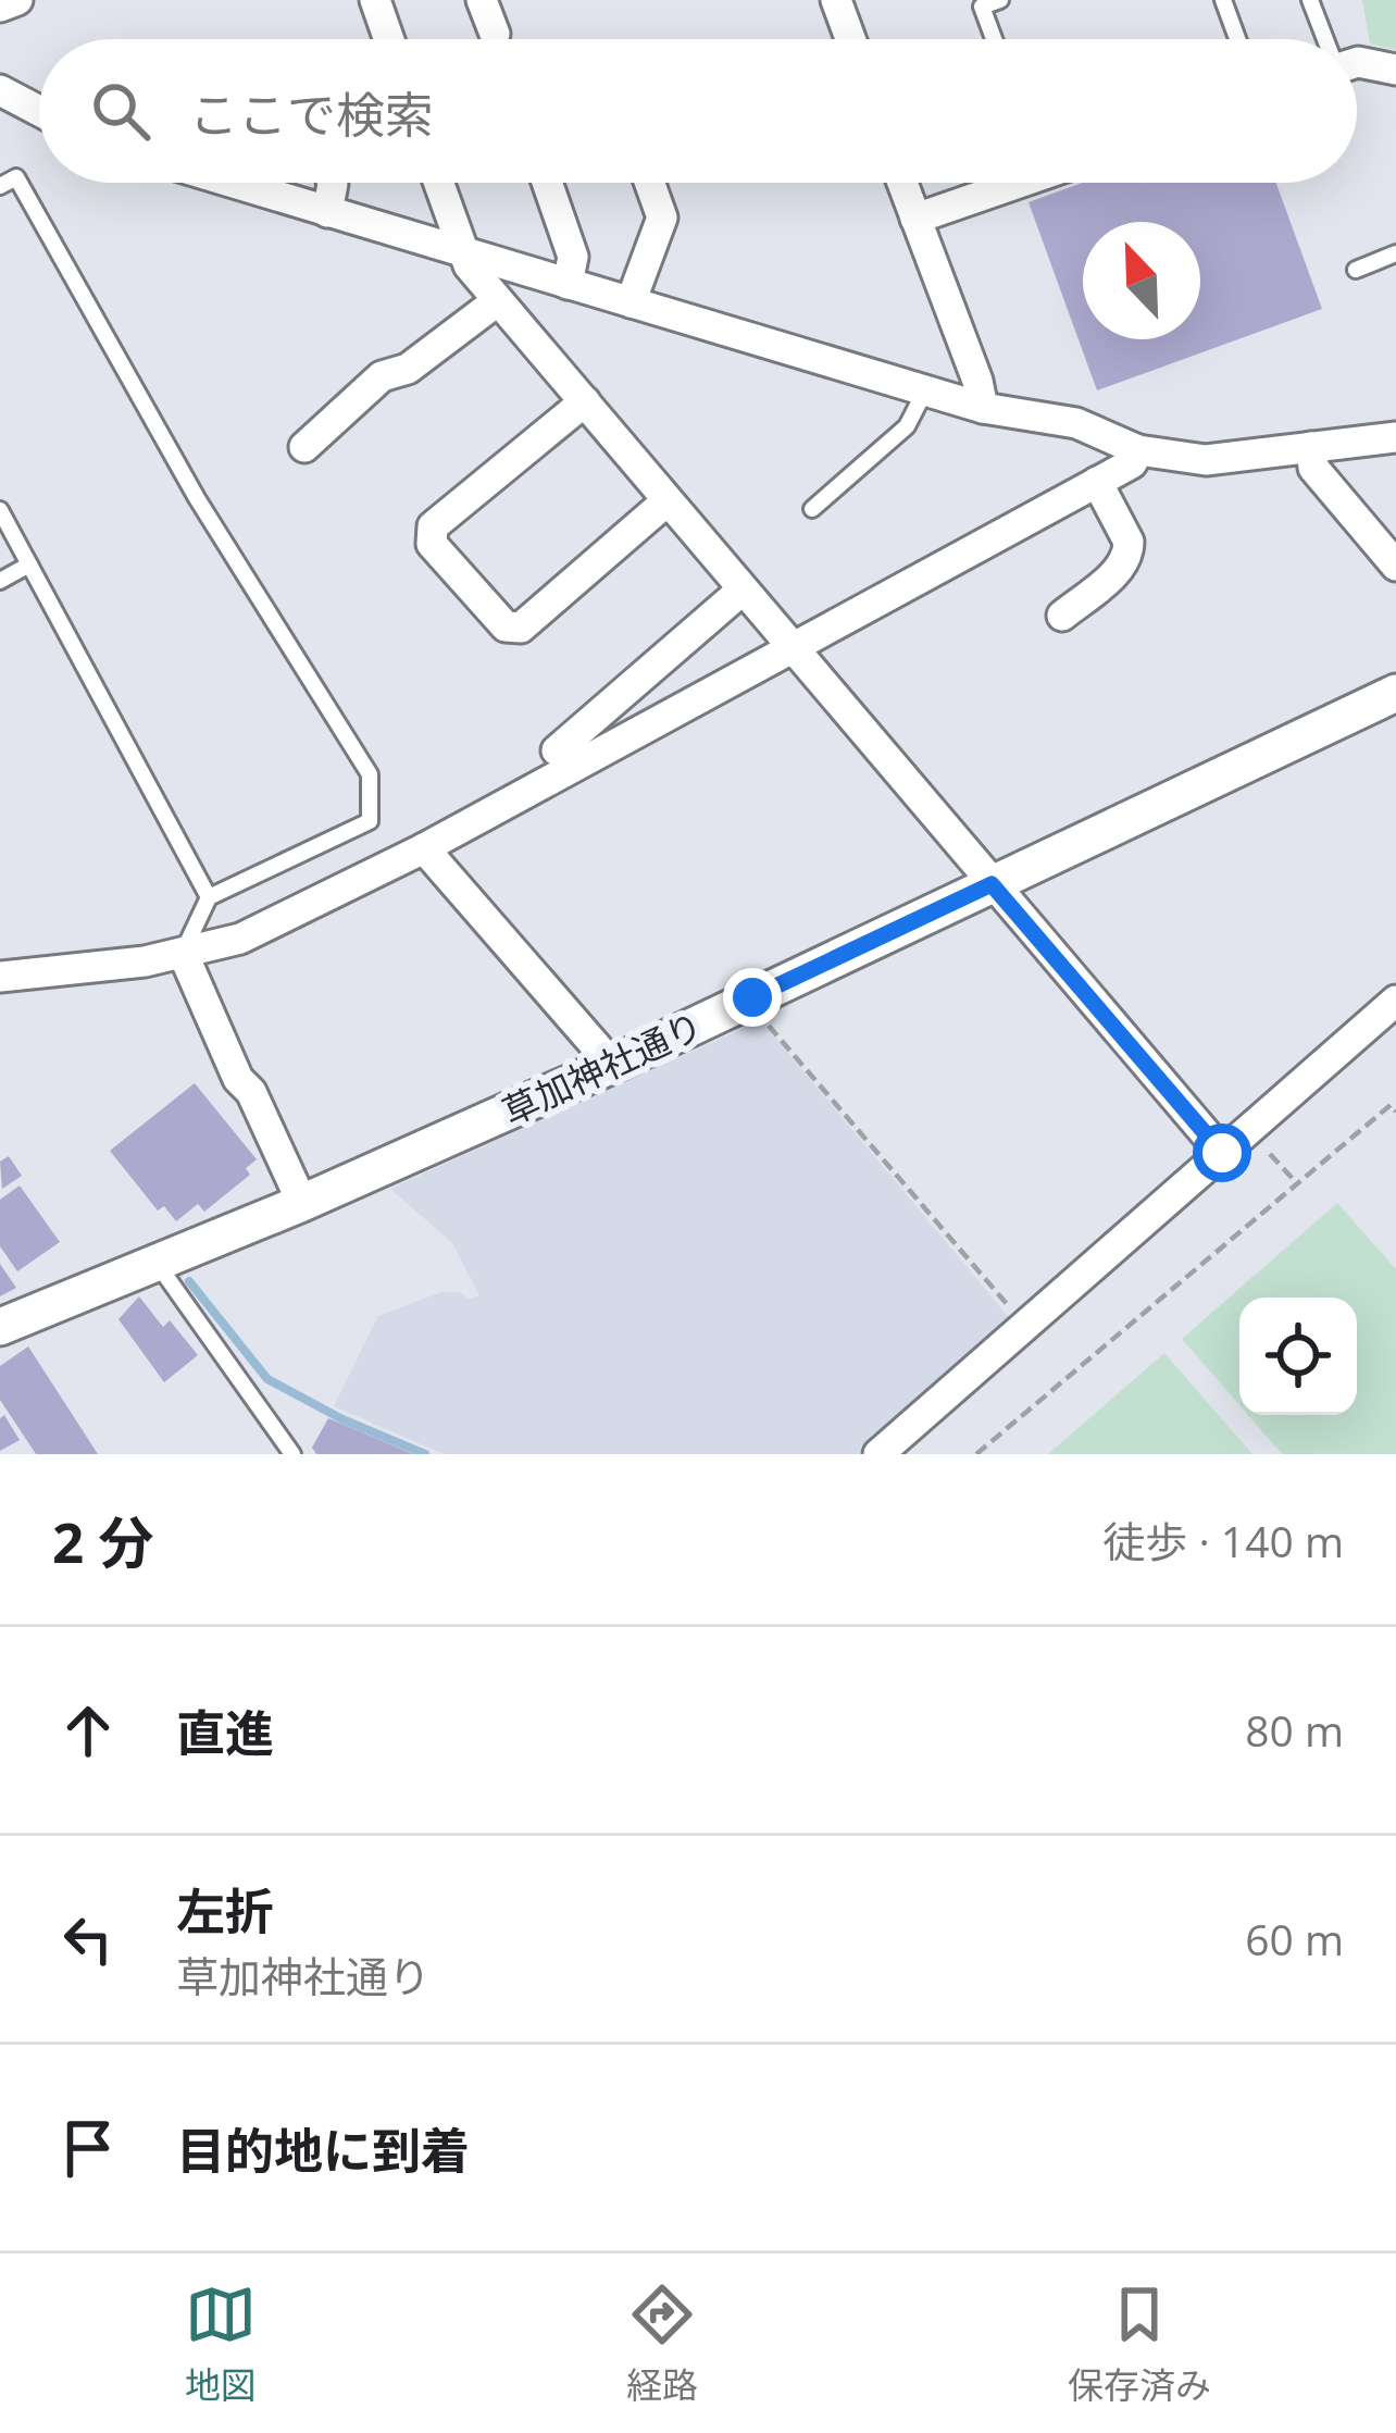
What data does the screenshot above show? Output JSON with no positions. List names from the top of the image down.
{
  "streets": {
    "street": ["草加神社通り"]
  },
  "north": "top left",
  "page": {
    "search": "ここで検索",
    "heading": ["2 分", "徒歩 · 140 m"],
    "list": [
      ["直進", "80 m"],
      ["左折", "草加神社通り", "60 m"],
      "目的地に到着"
    ],
    "nav": ["地図", "経路", "保存済み"]
  }
}
